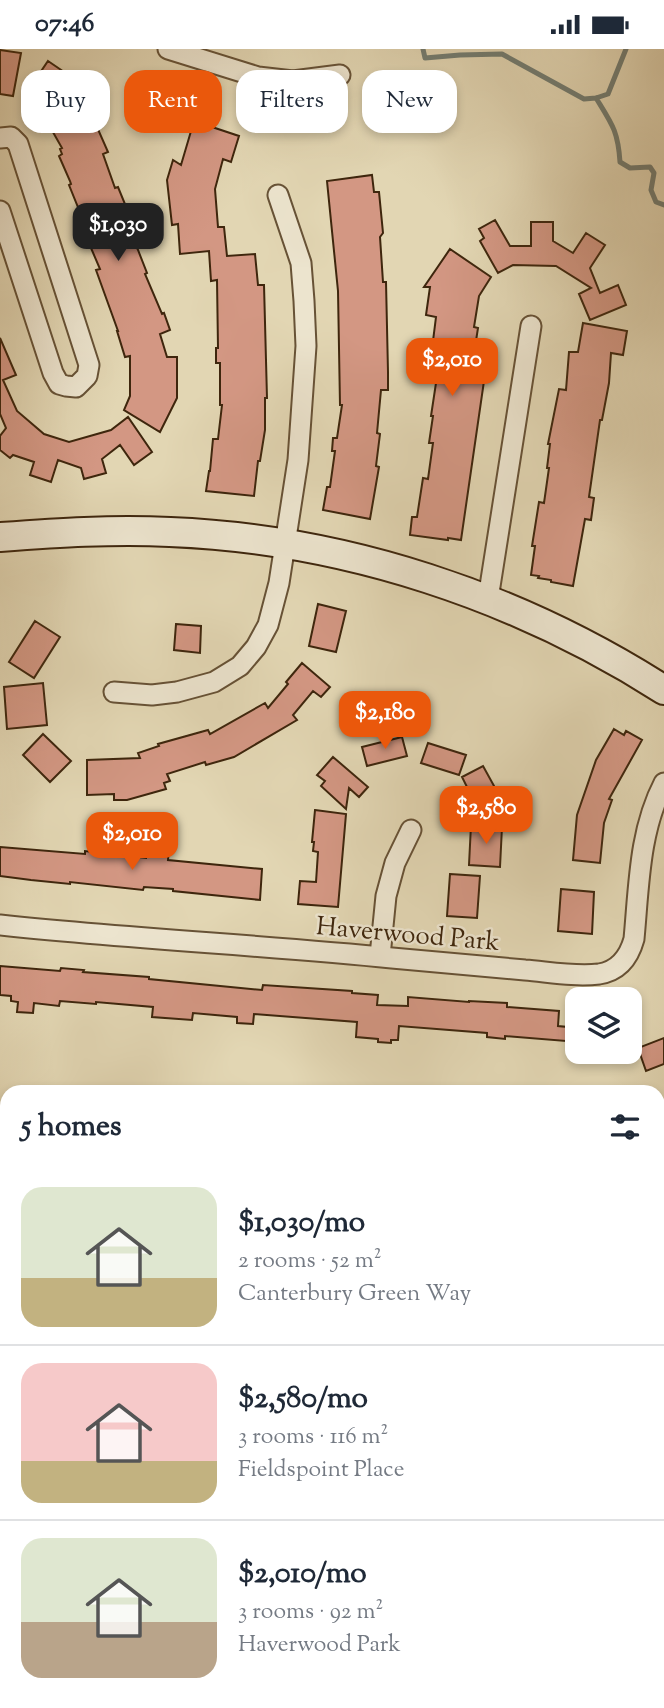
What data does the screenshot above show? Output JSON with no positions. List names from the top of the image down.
{
  "streets": {
    "street": ["Haverwood Park"]
  },
  "page": {
    "status": "07:46",
    "chip": [
      "Buy",
      "Rent",
      "Filters",
      "New"
    ],
    "price": [
      "$1,030",
      "$2,010",
      "$2,180",
      "$2,580",
      "$2,010"
    ],
    "heading": "5 homes",
    "list": [
      {
        "name": "$1,030/mo",
        "note": "2 rooms · 52 m² · Canterbury Green Way"
      },
      {
        "name": "$2,580/mo",
        "note": "3 rooms · 116 m² · Fieldspoint Place"
      },
      {
        "name": "$2,010/mo",
        "note": "3 rooms · 92 m² · Haverwood Park"
      }
    ]
  }
}
